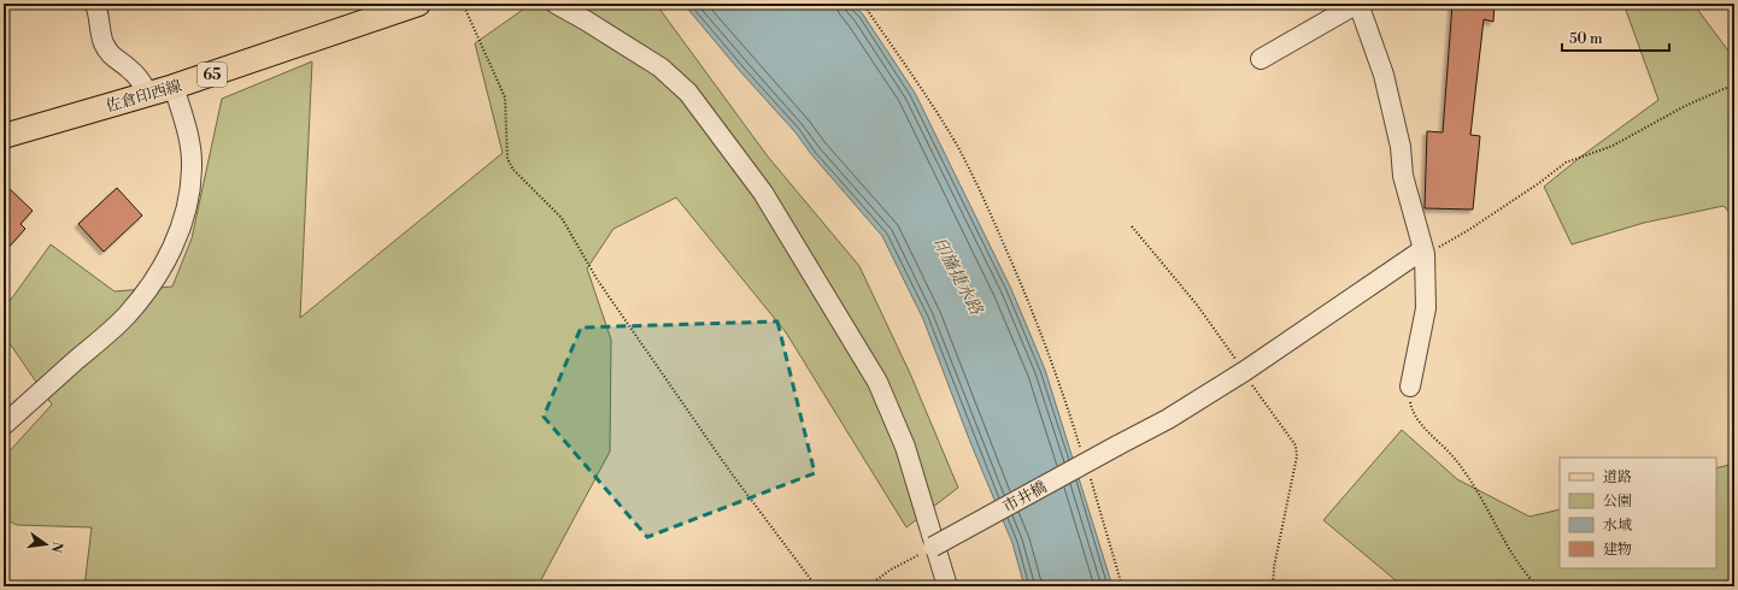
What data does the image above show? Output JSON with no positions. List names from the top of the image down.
{
  "streets": {
    "main road": ["65", "佐倉印西線"],
    "street": ["市井橋"]
  },
  "water": ["印旛捷水路"],
  "legend": [
    "道路",
    "公園",
    "水域",
    "建物"
  ],
  "scale_bar": "50 m",
  "north": "right"
}
